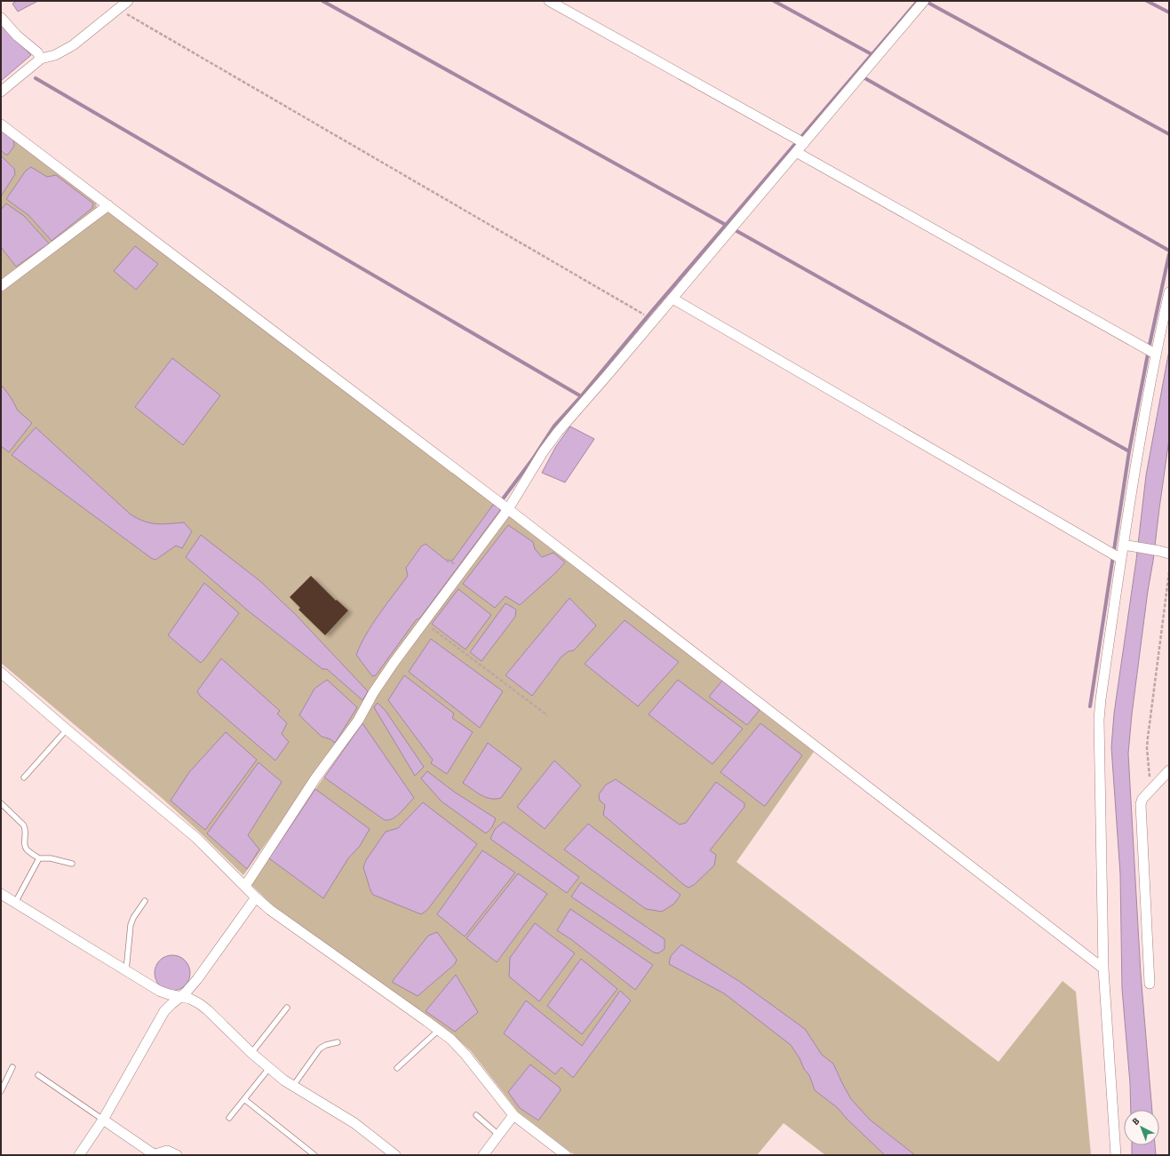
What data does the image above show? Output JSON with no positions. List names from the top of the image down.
{
  "north": "top left"
}
